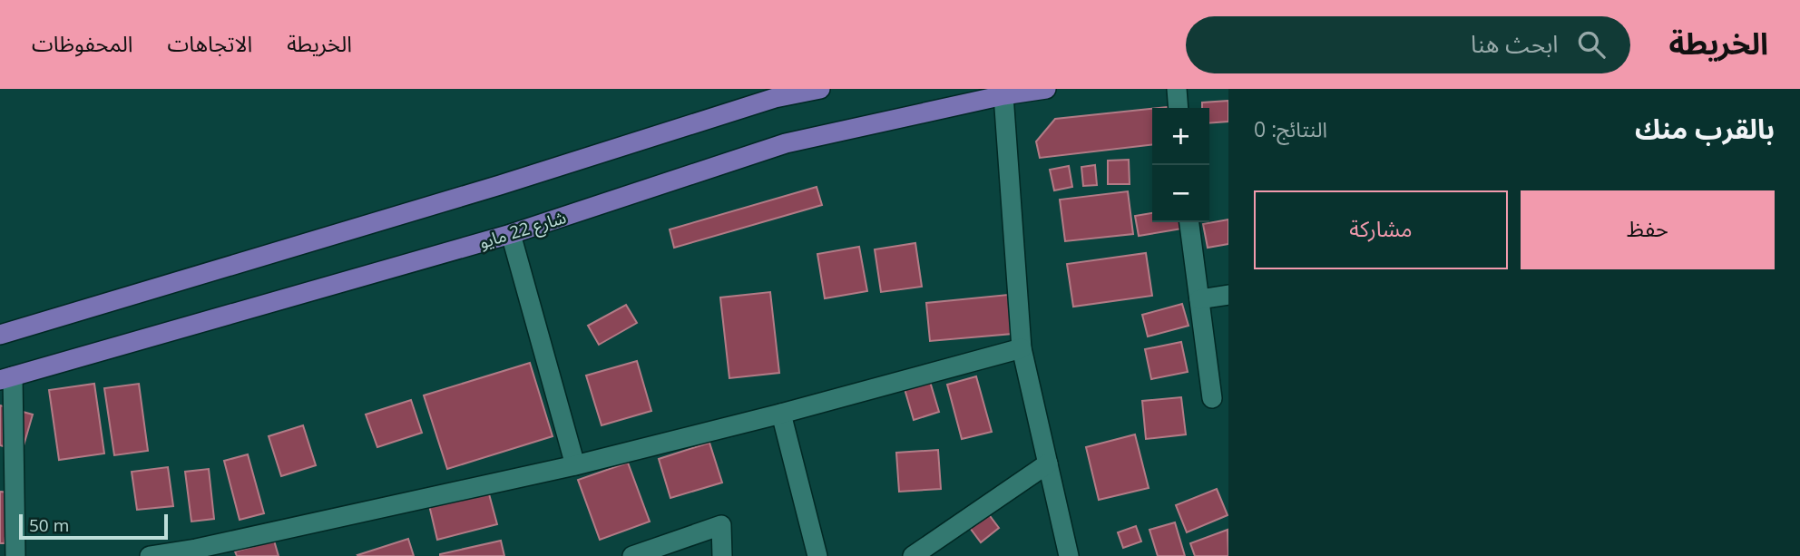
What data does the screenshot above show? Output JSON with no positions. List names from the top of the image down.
{
  "streets": {
    "main road": ["شارع 22 مايو"]
  },
  "scale_bar": "50 m",
  "page": {
    "header": "الخريطة",
    "search": "ابحث هنا",
    "nav": ["الخريطة", "الاتجاهات", "المحفوظات"],
    "heading": ["بالقرب منك", "النتائج: 0"],
    "map_buttons": ["+", "−"],
    "buttons": ["حفظ", "مشاركة"],
    "scale": "50 m"
  }
}
